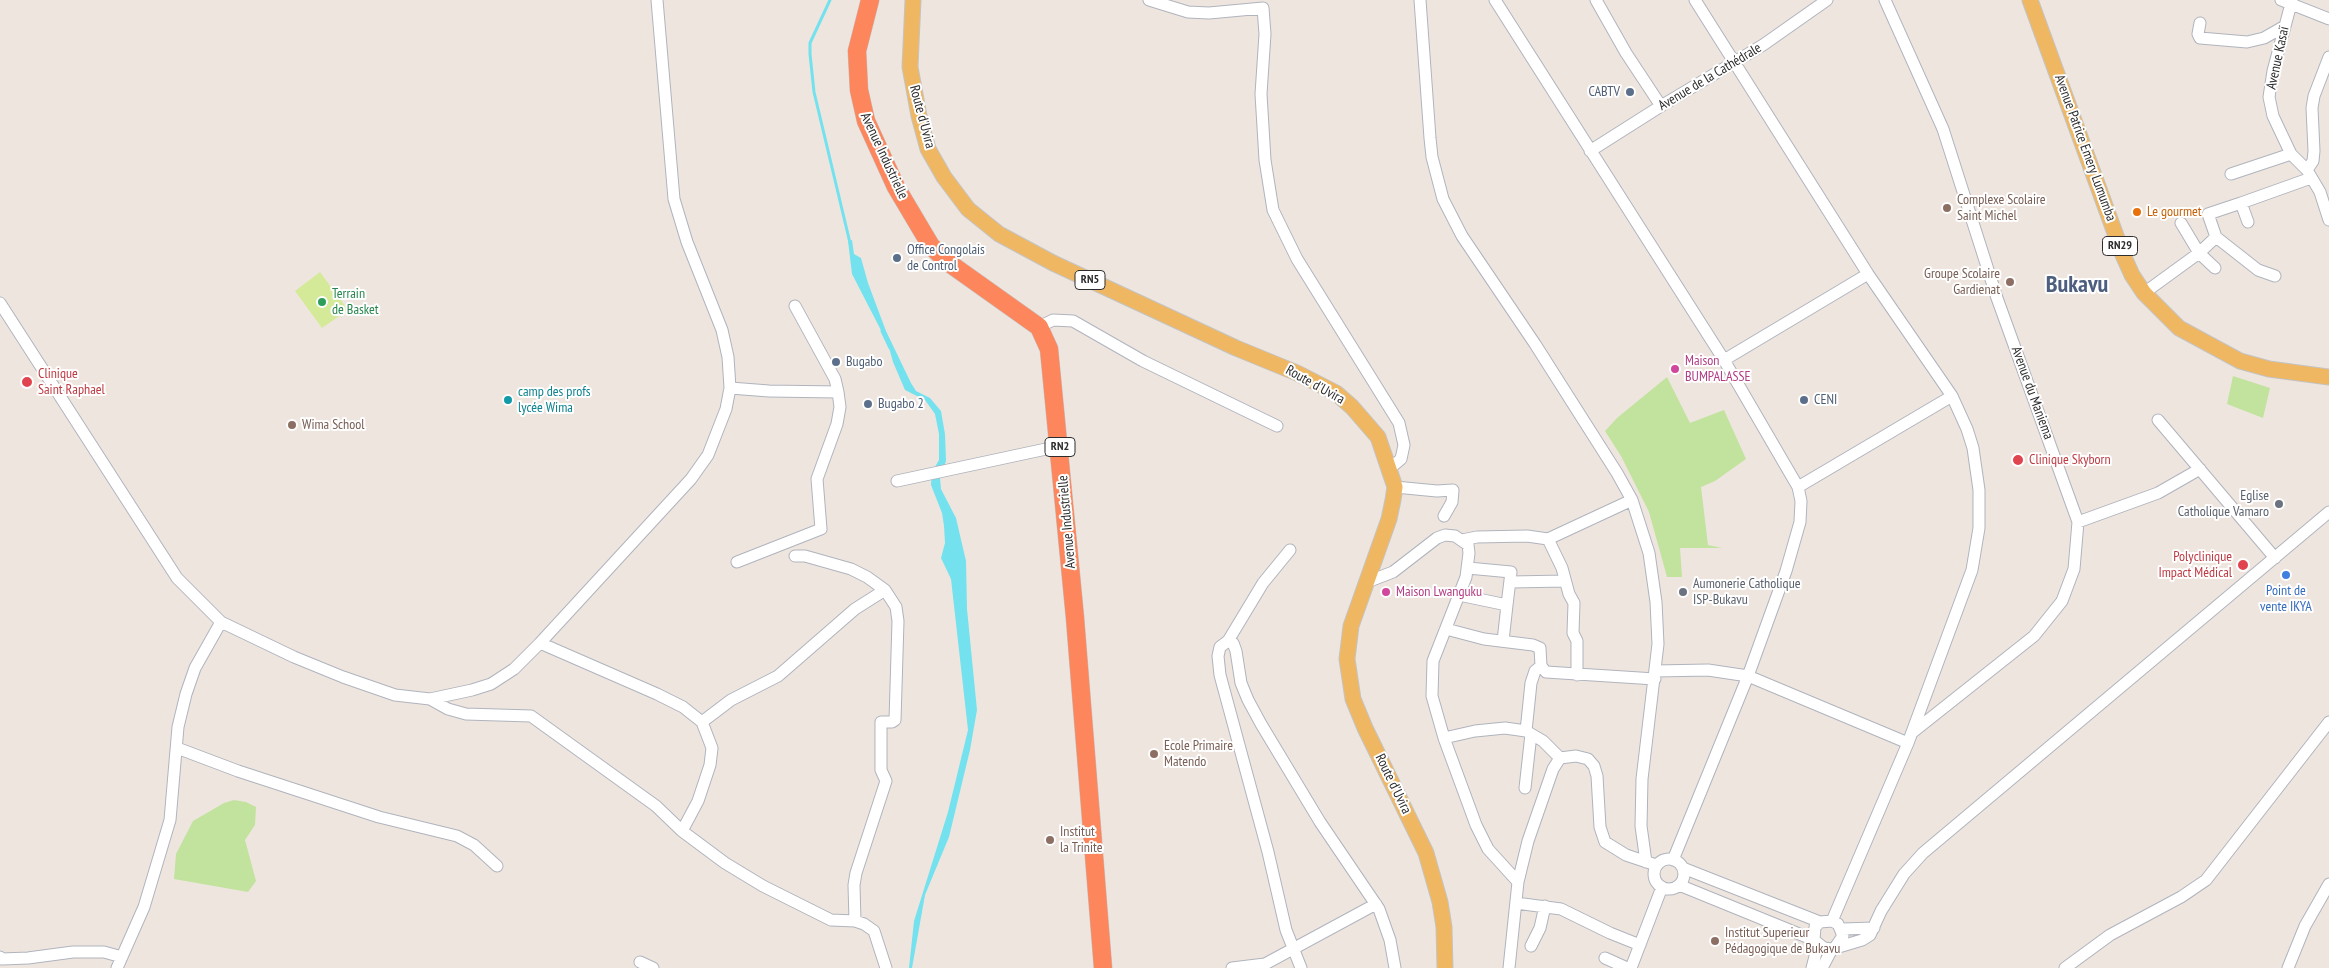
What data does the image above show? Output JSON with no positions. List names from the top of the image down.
{
  "streets": {
    "highway": ["Avenue Industrielle", "RN2"],
    "main road": [
      "Route d'Uvira",
      "Avenue Patrice Emery Lumumba",
      "RN29",
      "RN5"
    ],
    "street": ["Avenue Kasaï", "Avenue de la Cathédrale", "Avenue du Maniema"]
  },
  "districts": ["Bukavu"],
  "places": [
    "CABTV",
    "Complexe Scolaire Saint Michel",
    "Le gourmet",
    "Office Congolais de Control",
    "Groupe Scolaire Gardienat",
    "Terrain de Basket",
    "Bugabo",
    "Maison BUMPALASSE",
    "Clinique Saint Raphael",
    "camp des profs lycée Wima",
    "CENI",
    "Bugabo 2",
    "Wima School",
    "Clinique Skyborn",
    "Eglise Catholique Vamaro",
    "Polyclinique Impact Médical",
    "Point de vente IKYA",
    "Maison Lwanguku",
    "Aumonerie Catholique ISP-Bukavu",
    "Ecole Primaire Matendo",
    "Institut la Trinite",
    "Institut Superieur Pédagogique de Bukavu"
  ]
}
